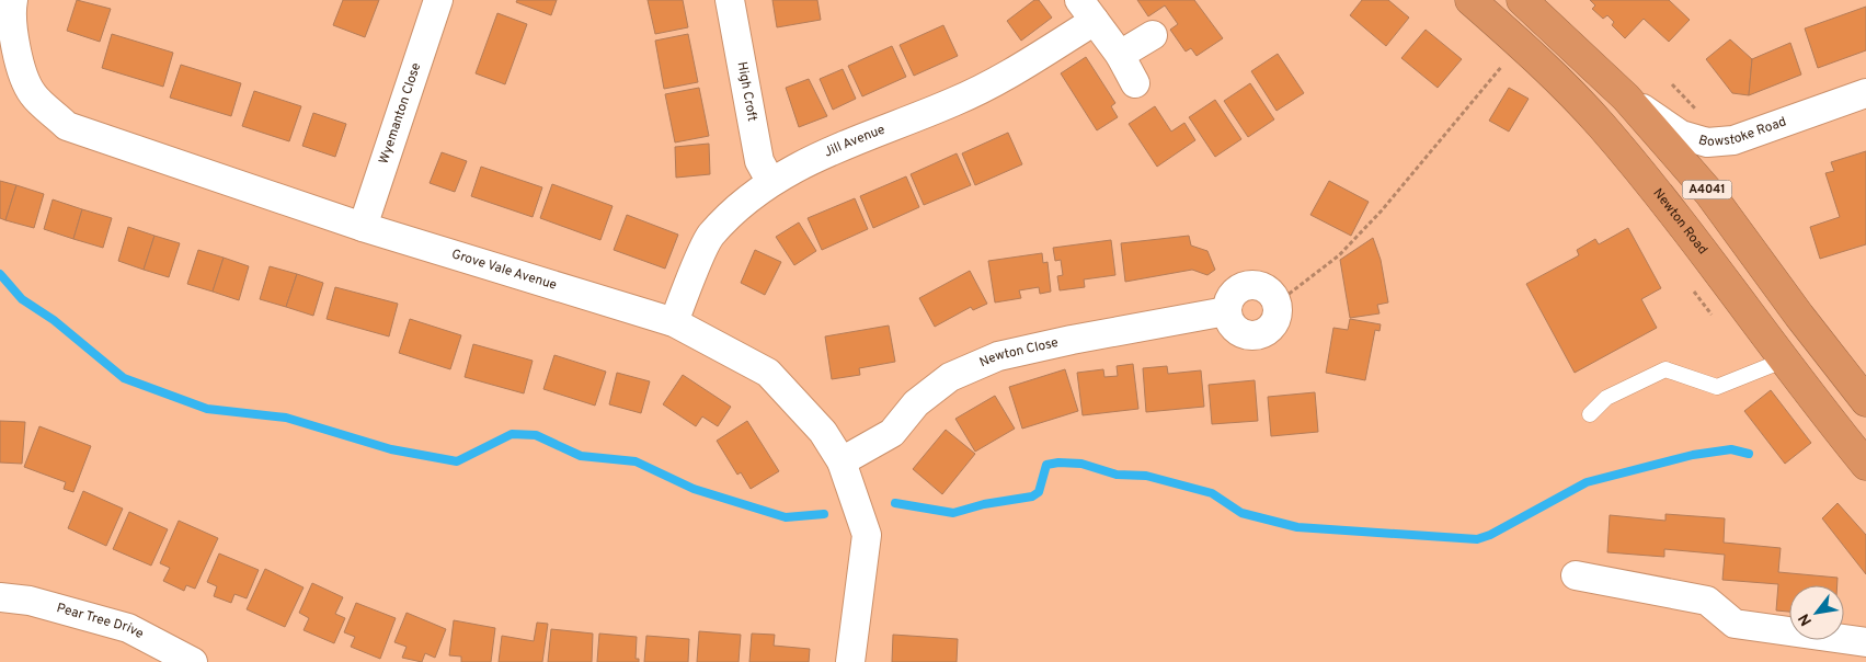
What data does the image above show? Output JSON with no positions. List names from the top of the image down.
{
  "streets": {
    "highway": ["A4041", "Newton Road"],
    "street": [
      "High Croft",
      "Wyemanton Close",
      "Bowstoke Road",
      "Jill Avenue",
      "Grove Vale Avenue",
      "Newton Close",
      "Pear Tree Drive"
    ]
  },
  "crossings": [
    ["High Croft", "Jill Avenue"],
    ["Wyemanton Close", "Grove Vale Avenue"],
    ["Bowstoke Road", "A4041"],
    ["Jill Avenue", "Grove Vale Avenue"],
    ["Grove Vale Avenue", "Newton Close"]
  ],
  "north": "bottom left"
}
